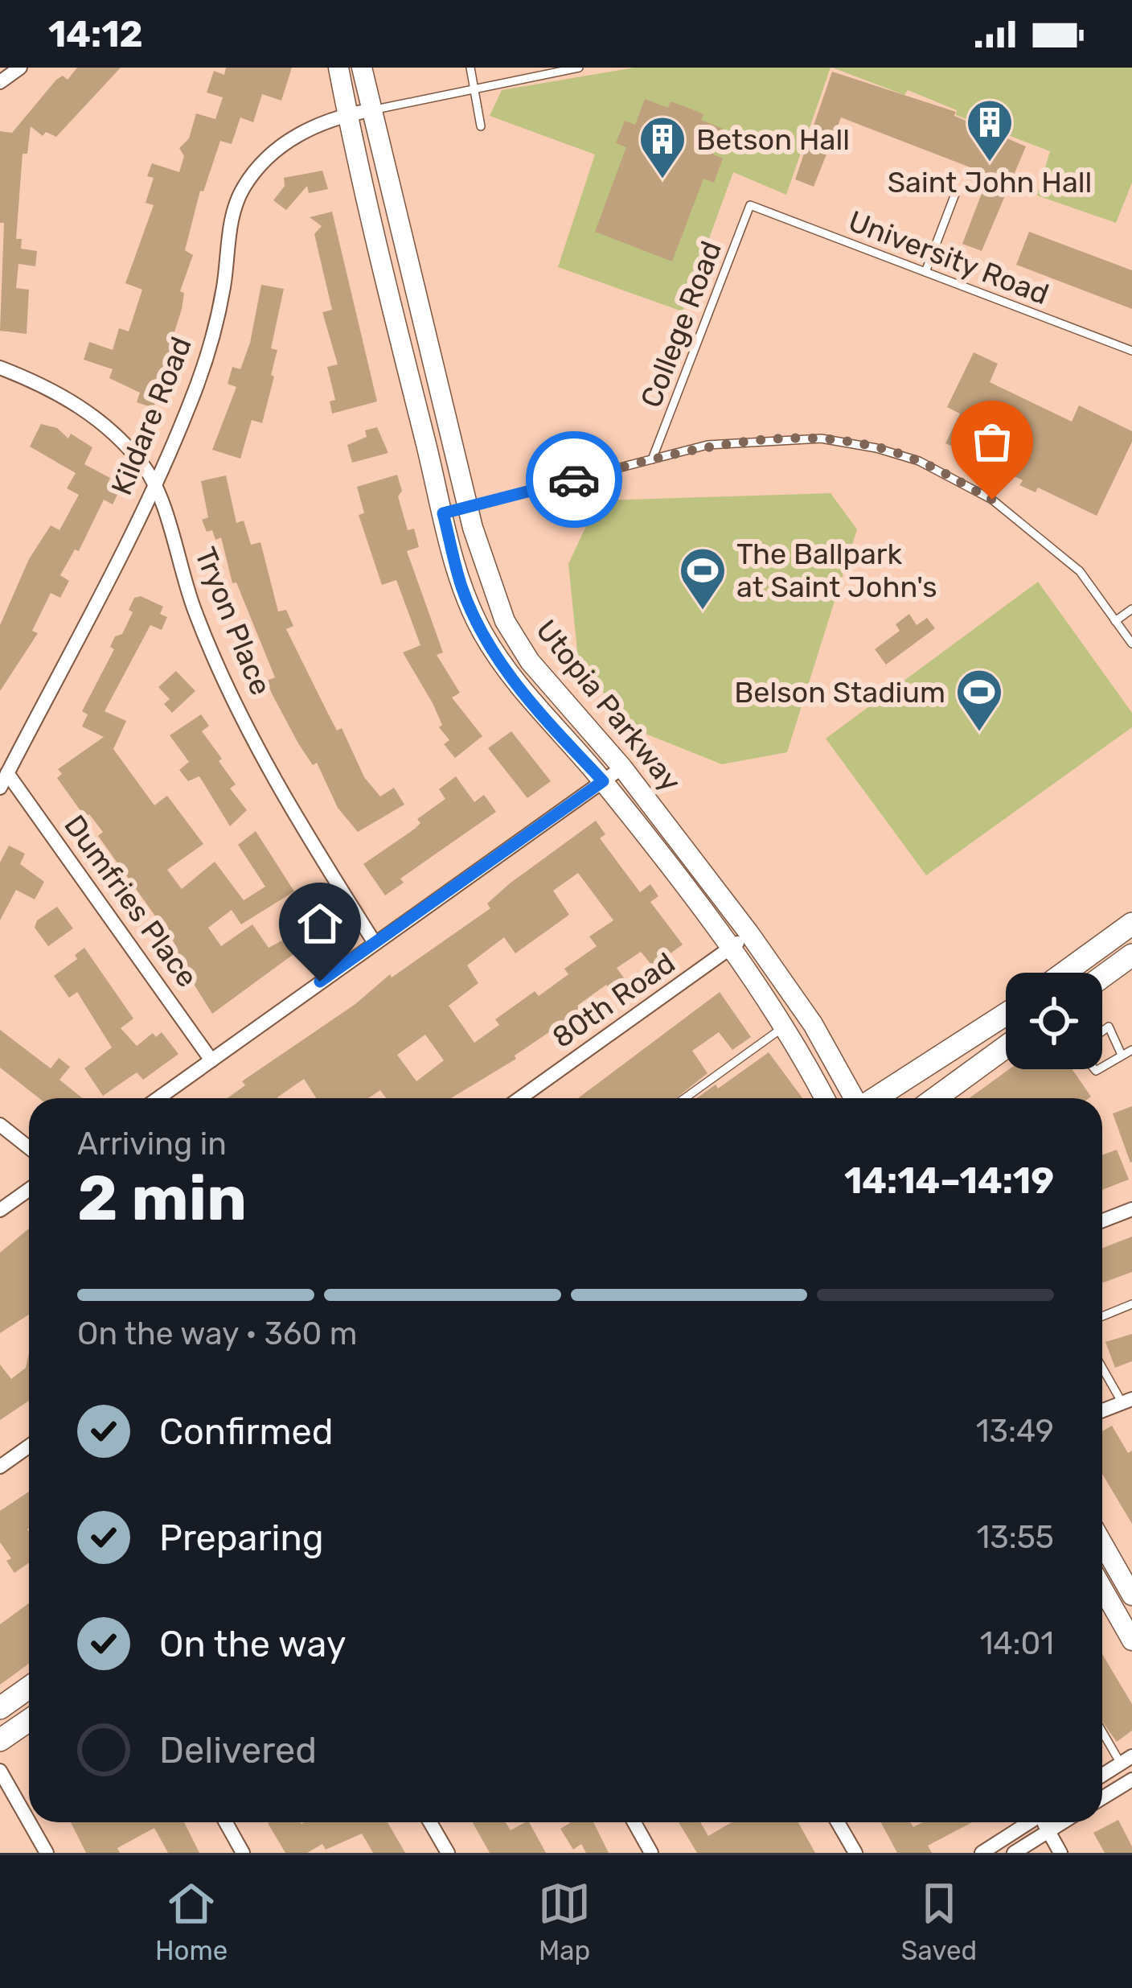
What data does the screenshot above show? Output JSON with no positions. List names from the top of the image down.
{
  "streets": {
    "main road": ["Utopia Parkway"],
    "street": [
      "Kildare Road",
      "Tryon Place",
      "Dumfries Place",
      "80th Road"
    ],
    "lane": ["University Road", "College Road"]
  },
  "crossings": [
    ["University Road", "College Road"],
    ["Kildare Road", "Tryon Place"],
    ["Kildare Road", "Utopia Parkway"],
    ["Kildare Road", "Dumfries Place"],
    ["Utopia Parkway", "80th Road"]
  ],
  "places": {
    "building": ["Saint John Hall", "Betson Hall"],
    "sports": ["The Ballpark at Saint John's", "Belson Stadium"]
  },
  "page": {
    "status": "14:12",
    "heading": ["2 min", "Arriving in", "14:14–14:19"],
    "bar": "On the way · 360 m",
    "list": [
      ["Confirmed", "13:49"],
      ["Preparing", "13:55"],
      ["On the way", "14:01"],
      "Delivered"
    ],
    "tabs": ["Home", "Map", "Saved"]
  }
}
